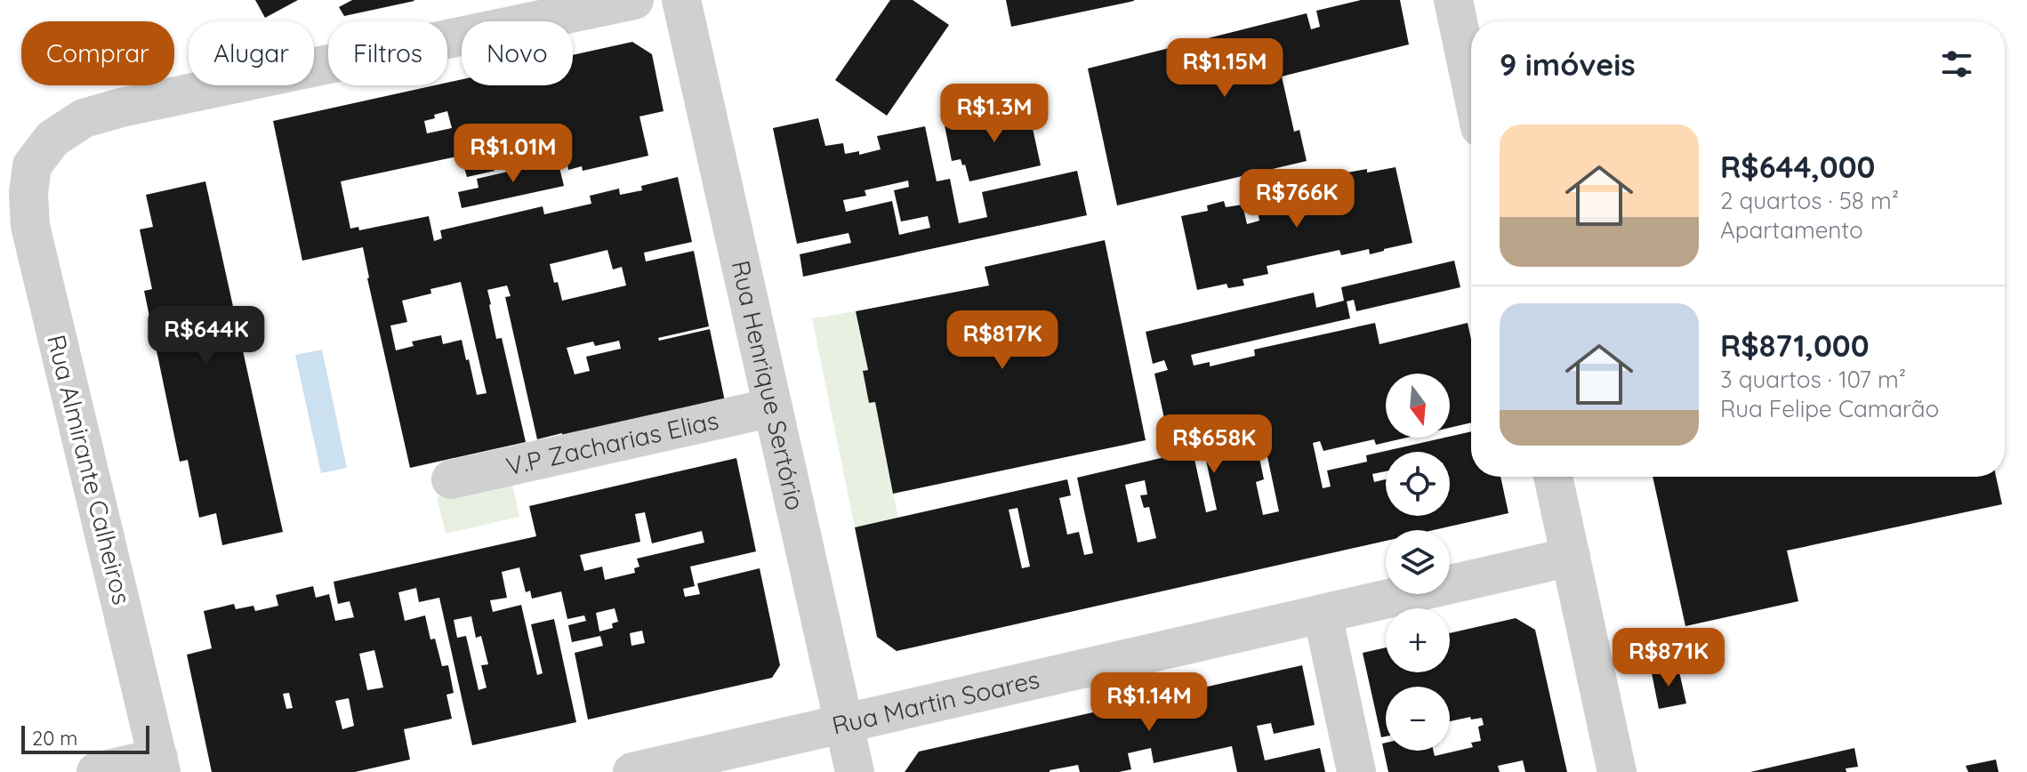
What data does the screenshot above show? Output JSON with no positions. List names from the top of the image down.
{
  "streets": {
    "street": [
      "Rua Henrique Sertório",
      "V.P Zacharias Elias",
      "Rua Almirante Calheiros",
      "Rua Martin Soares"
    ]
  },
  "crossings": [
    ["Rua Henrique Sertório", "V.P Zacharias Elias"],
    ["Rua Henrique Sertório", "Rua Martin Soares"]
  ],
  "scale_bar": "20 m",
  "north": "bottom",
  "page": {
    "chip": [
      "Comprar",
      "Alugar",
      "Filtros",
      "Novo"
    ],
    "heading": "9 imóveis",
    "price": [
      "R$1.15M",
      "R$1.3M",
      "R$1.01M",
      "R$766K",
      "R$644K",
      "R$817K",
      "R$658K",
      "R$871K",
      "R$1.14M"
    ],
    "list": [
      {
        "name": "R$644,000",
        "note": "2 quartos · 58 m² · Apartamento"
      },
      {
        "name": "R$871,000",
        "note": "3 quartos · 107 m² · Rua Felipe Camarão"
      }
    ],
    "map_buttons": ["+", "−"],
    "scale": "20 m"
  }
}
